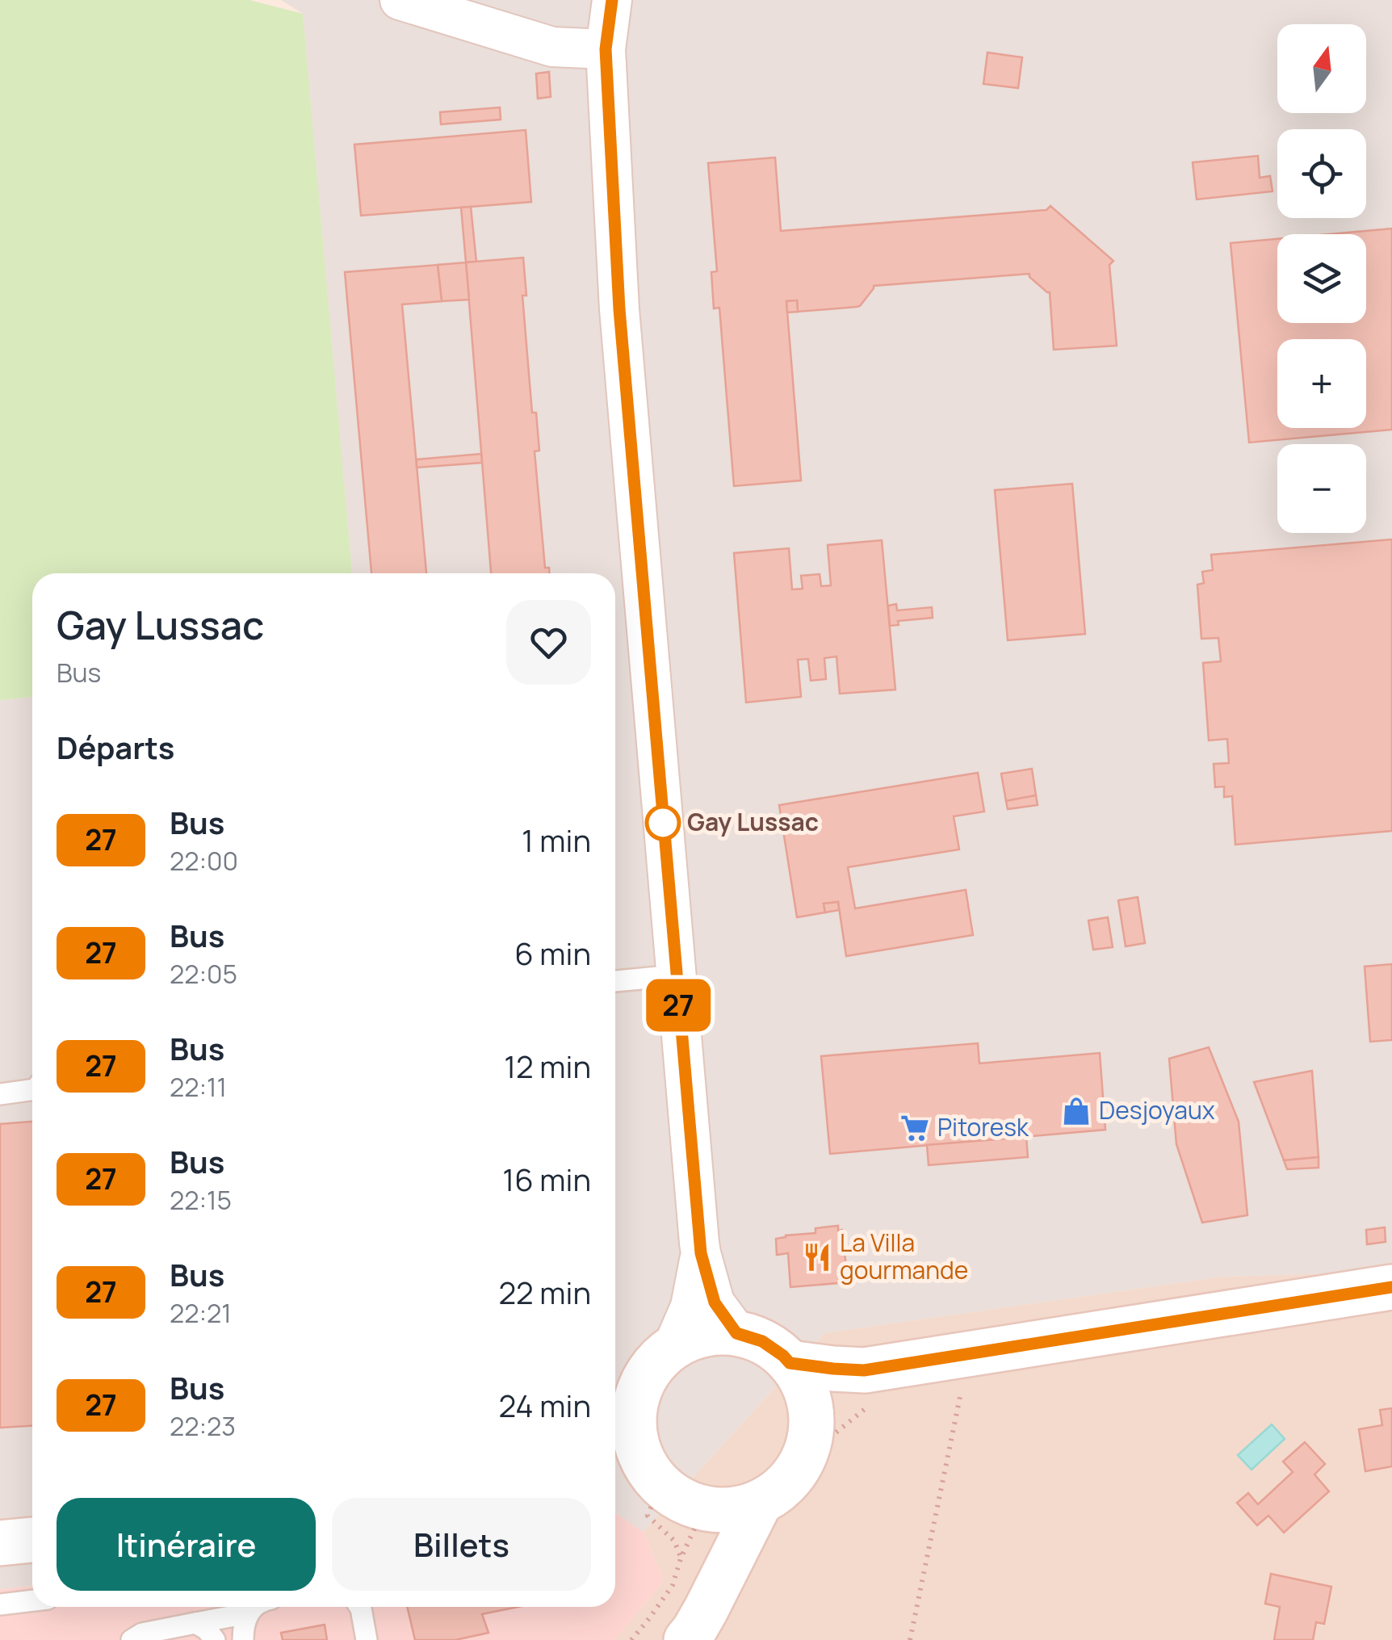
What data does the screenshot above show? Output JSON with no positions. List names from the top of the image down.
{
  "places": {
    "other": ["Gay Lussac"],
    "shop": ["Desjoyaux"],
    "supermarket": ["Pitoresk"],
    "restaurant": ["La Villa gourmande"]
  },
  "lines": ["bus line 27"],
  "north": "top",
  "page": {
    "on_map": "27",
    "map_buttons": ["+", "−"],
    "heading": [
      ["Gay Lussac", "Bus"],
      "Départs"
    ],
    "list": [
      {
        "mark": "27",
        "name": "Bus",
        "note": "22:00",
        "value": "1 min"
      },
      {
        "mark": "27",
        "name": "Bus",
        "note": "22:05",
        "value": "6 min"
      },
      {
        "mark": "27",
        "name": "Bus",
        "note": "22:11",
        "value": "12 min"
      },
      {
        "mark": "27",
        "name": "Bus",
        "note": "22:15",
        "value": "16 min"
      },
      {
        "mark": "27",
        "name": "Bus",
        "note": "22:21",
        "value": "22 min"
      },
      {
        "mark": "27",
        "name": "Bus",
        "note": "22:23",
        "value": "24 min"
      }
    ],
    "buttons": ["Itinéraire", "Billets"]
  }
}
